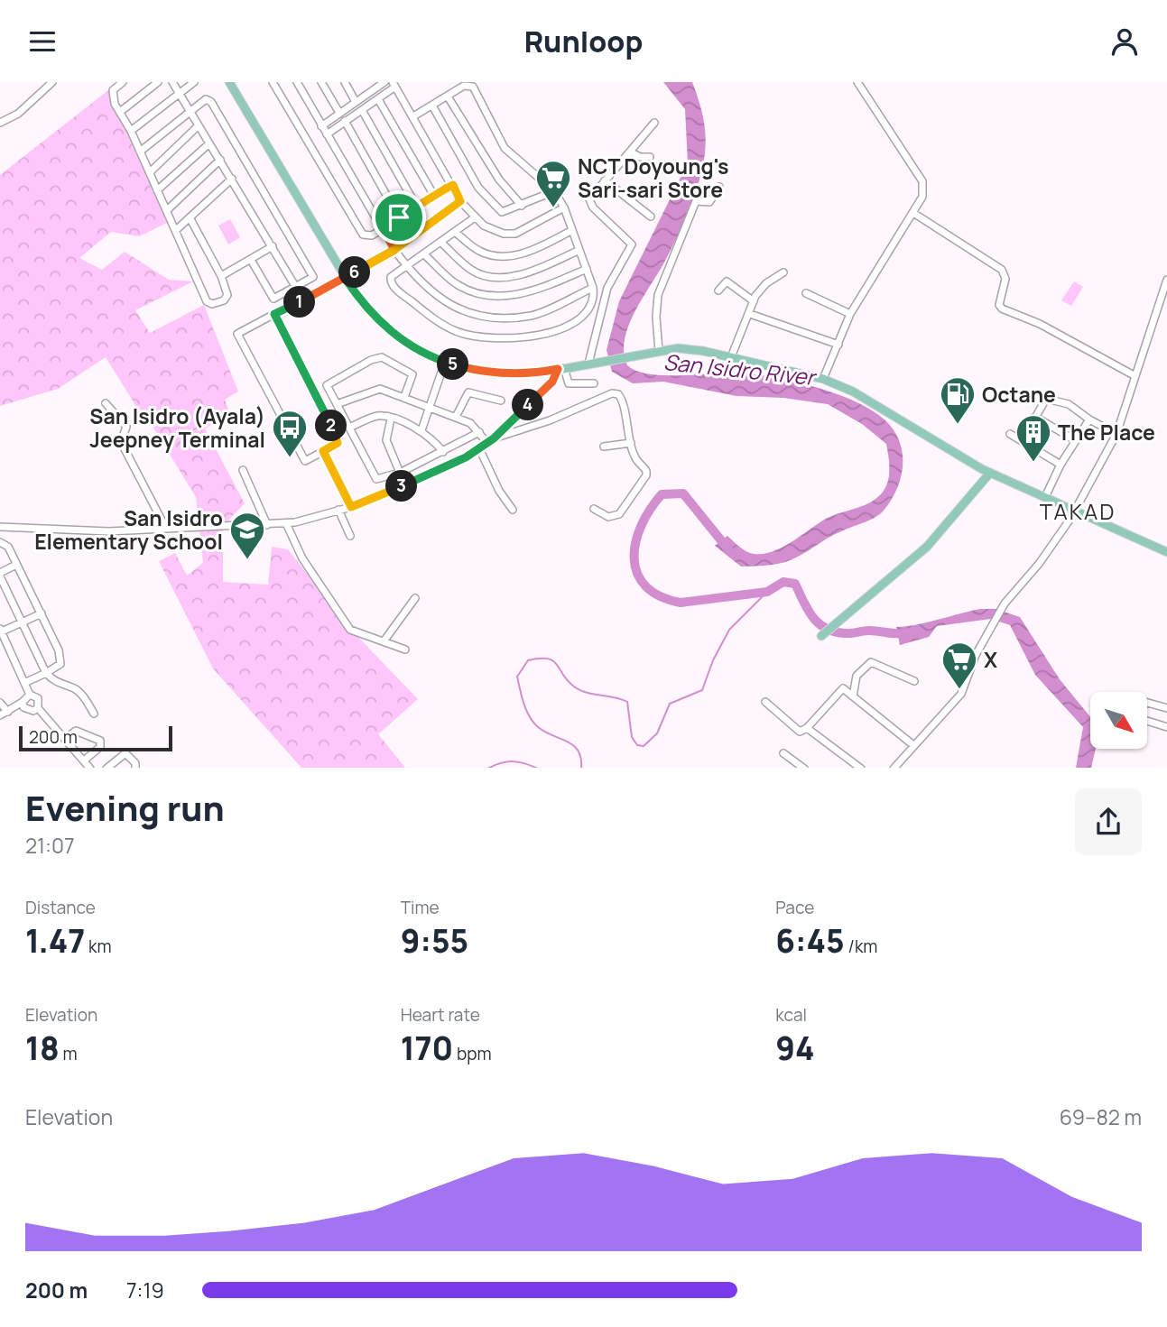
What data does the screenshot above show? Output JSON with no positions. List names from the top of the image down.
{
  "districts": ["TAKAD"],
  "water": ["San Isidro River"],
  "places": {
    "supermarket": ["NCT Doyoung's Sari-sari Store", "X"],
    "fuel station": ["Octane"],
    "bus stop": ["San Isidro (Ayala) Jeepney Terminal"],
    "building": ["The Place"],
    "school or university": ["San Isidro Elementary School"]
  },
  "scale_bar": "200 m",
  "north": "bottom right",
  "page": {
    "header": "Runloop",
    "pins": [
      "6",
      "1",
      "5",
      "4",
      "2",
      "3"
    ],
    "scale": "200 m",
    "heading": ["Evening run", "21:07"],
    "stats": [
      ["Distance", "1.47 km"],
      ["Time", "9:55"],
      ["Pace", "6:45 /km"],
      ["Elevation", "18 m"],
      ["Heart rate", "170 bpm"],
      ["kcal", "94"]
    ],
    "chart": ["Elevation", "69–82 m"],
    "list": [
      {
        "name": "200 m",
        "note": "7:19"
      }
    ]
  }
}
